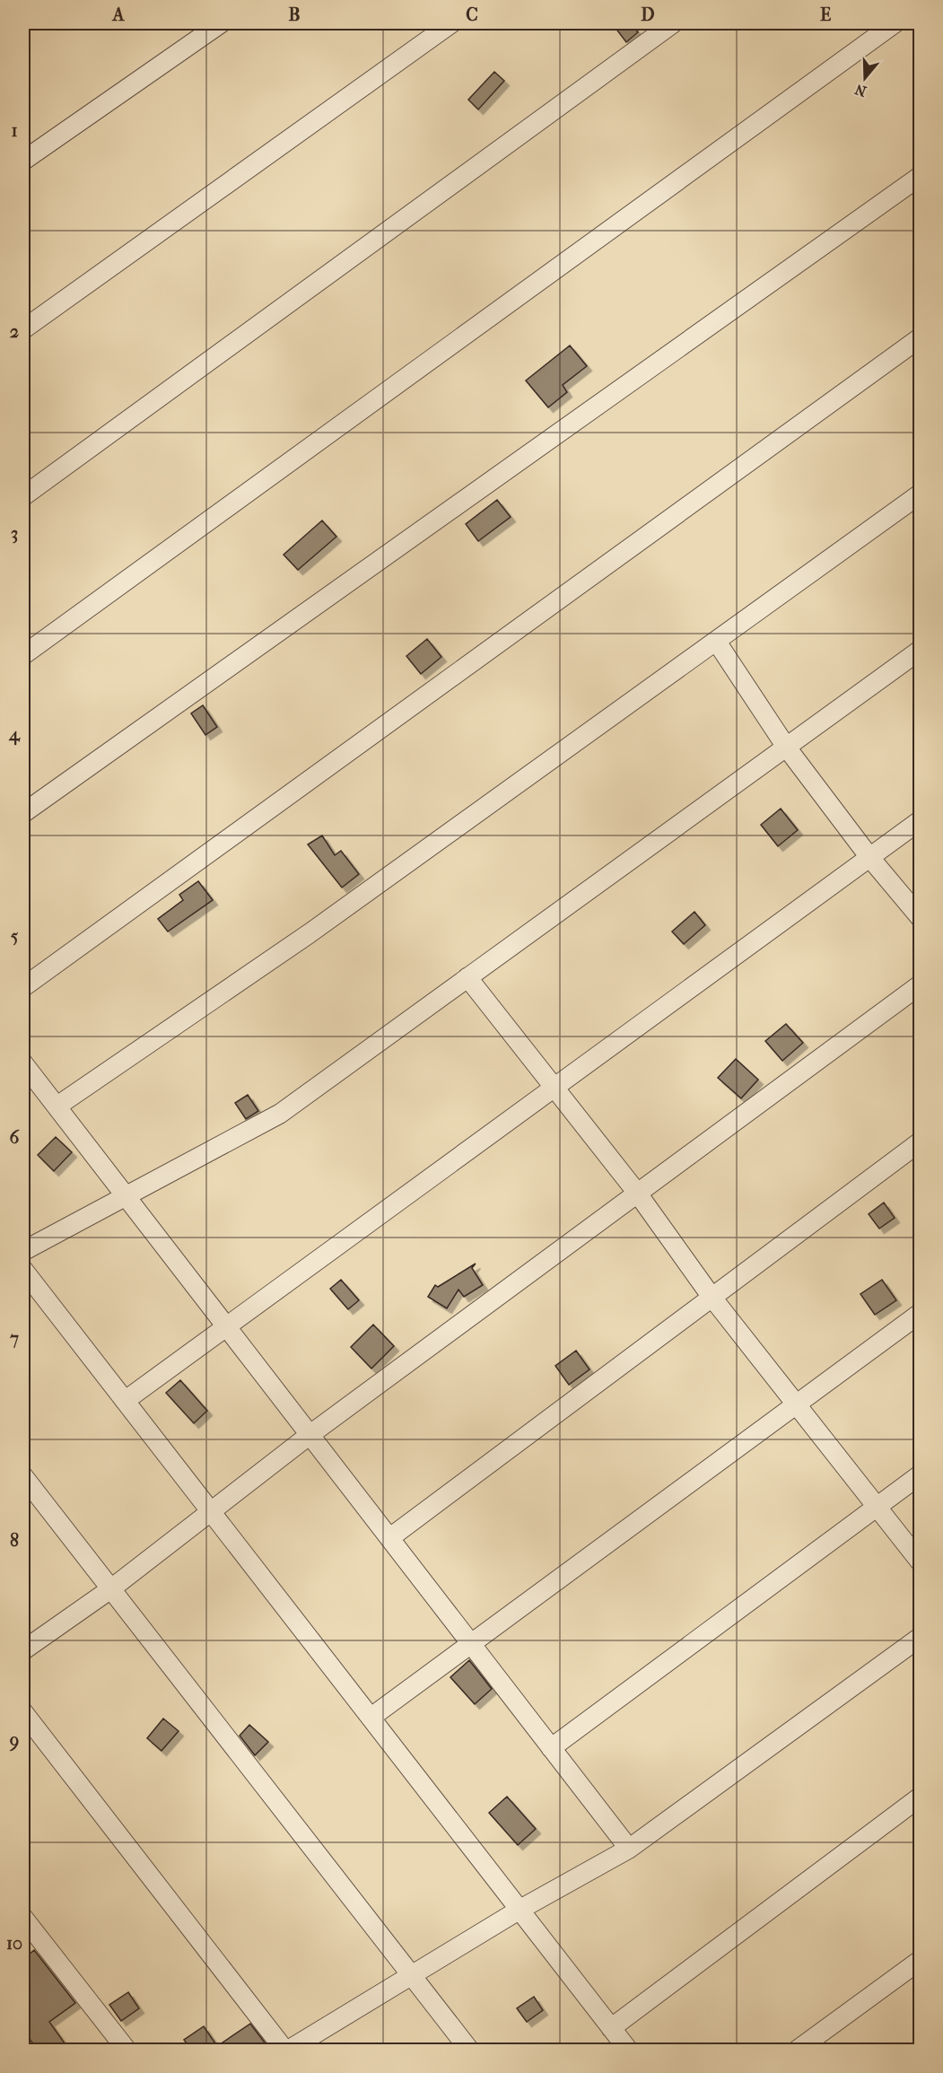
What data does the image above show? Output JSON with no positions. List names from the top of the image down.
{
  "north": "bottom",
  "grid": {
    "columns": [
      "A",
      "B",
      "C",
      "D",
      "E"
    ],
    "rows": [
      "1",
      "2",
      "3",
      "4",
      "5",
      "6",
      "7",
      "8",
      "9",
      "10"
    ]
  }
}
